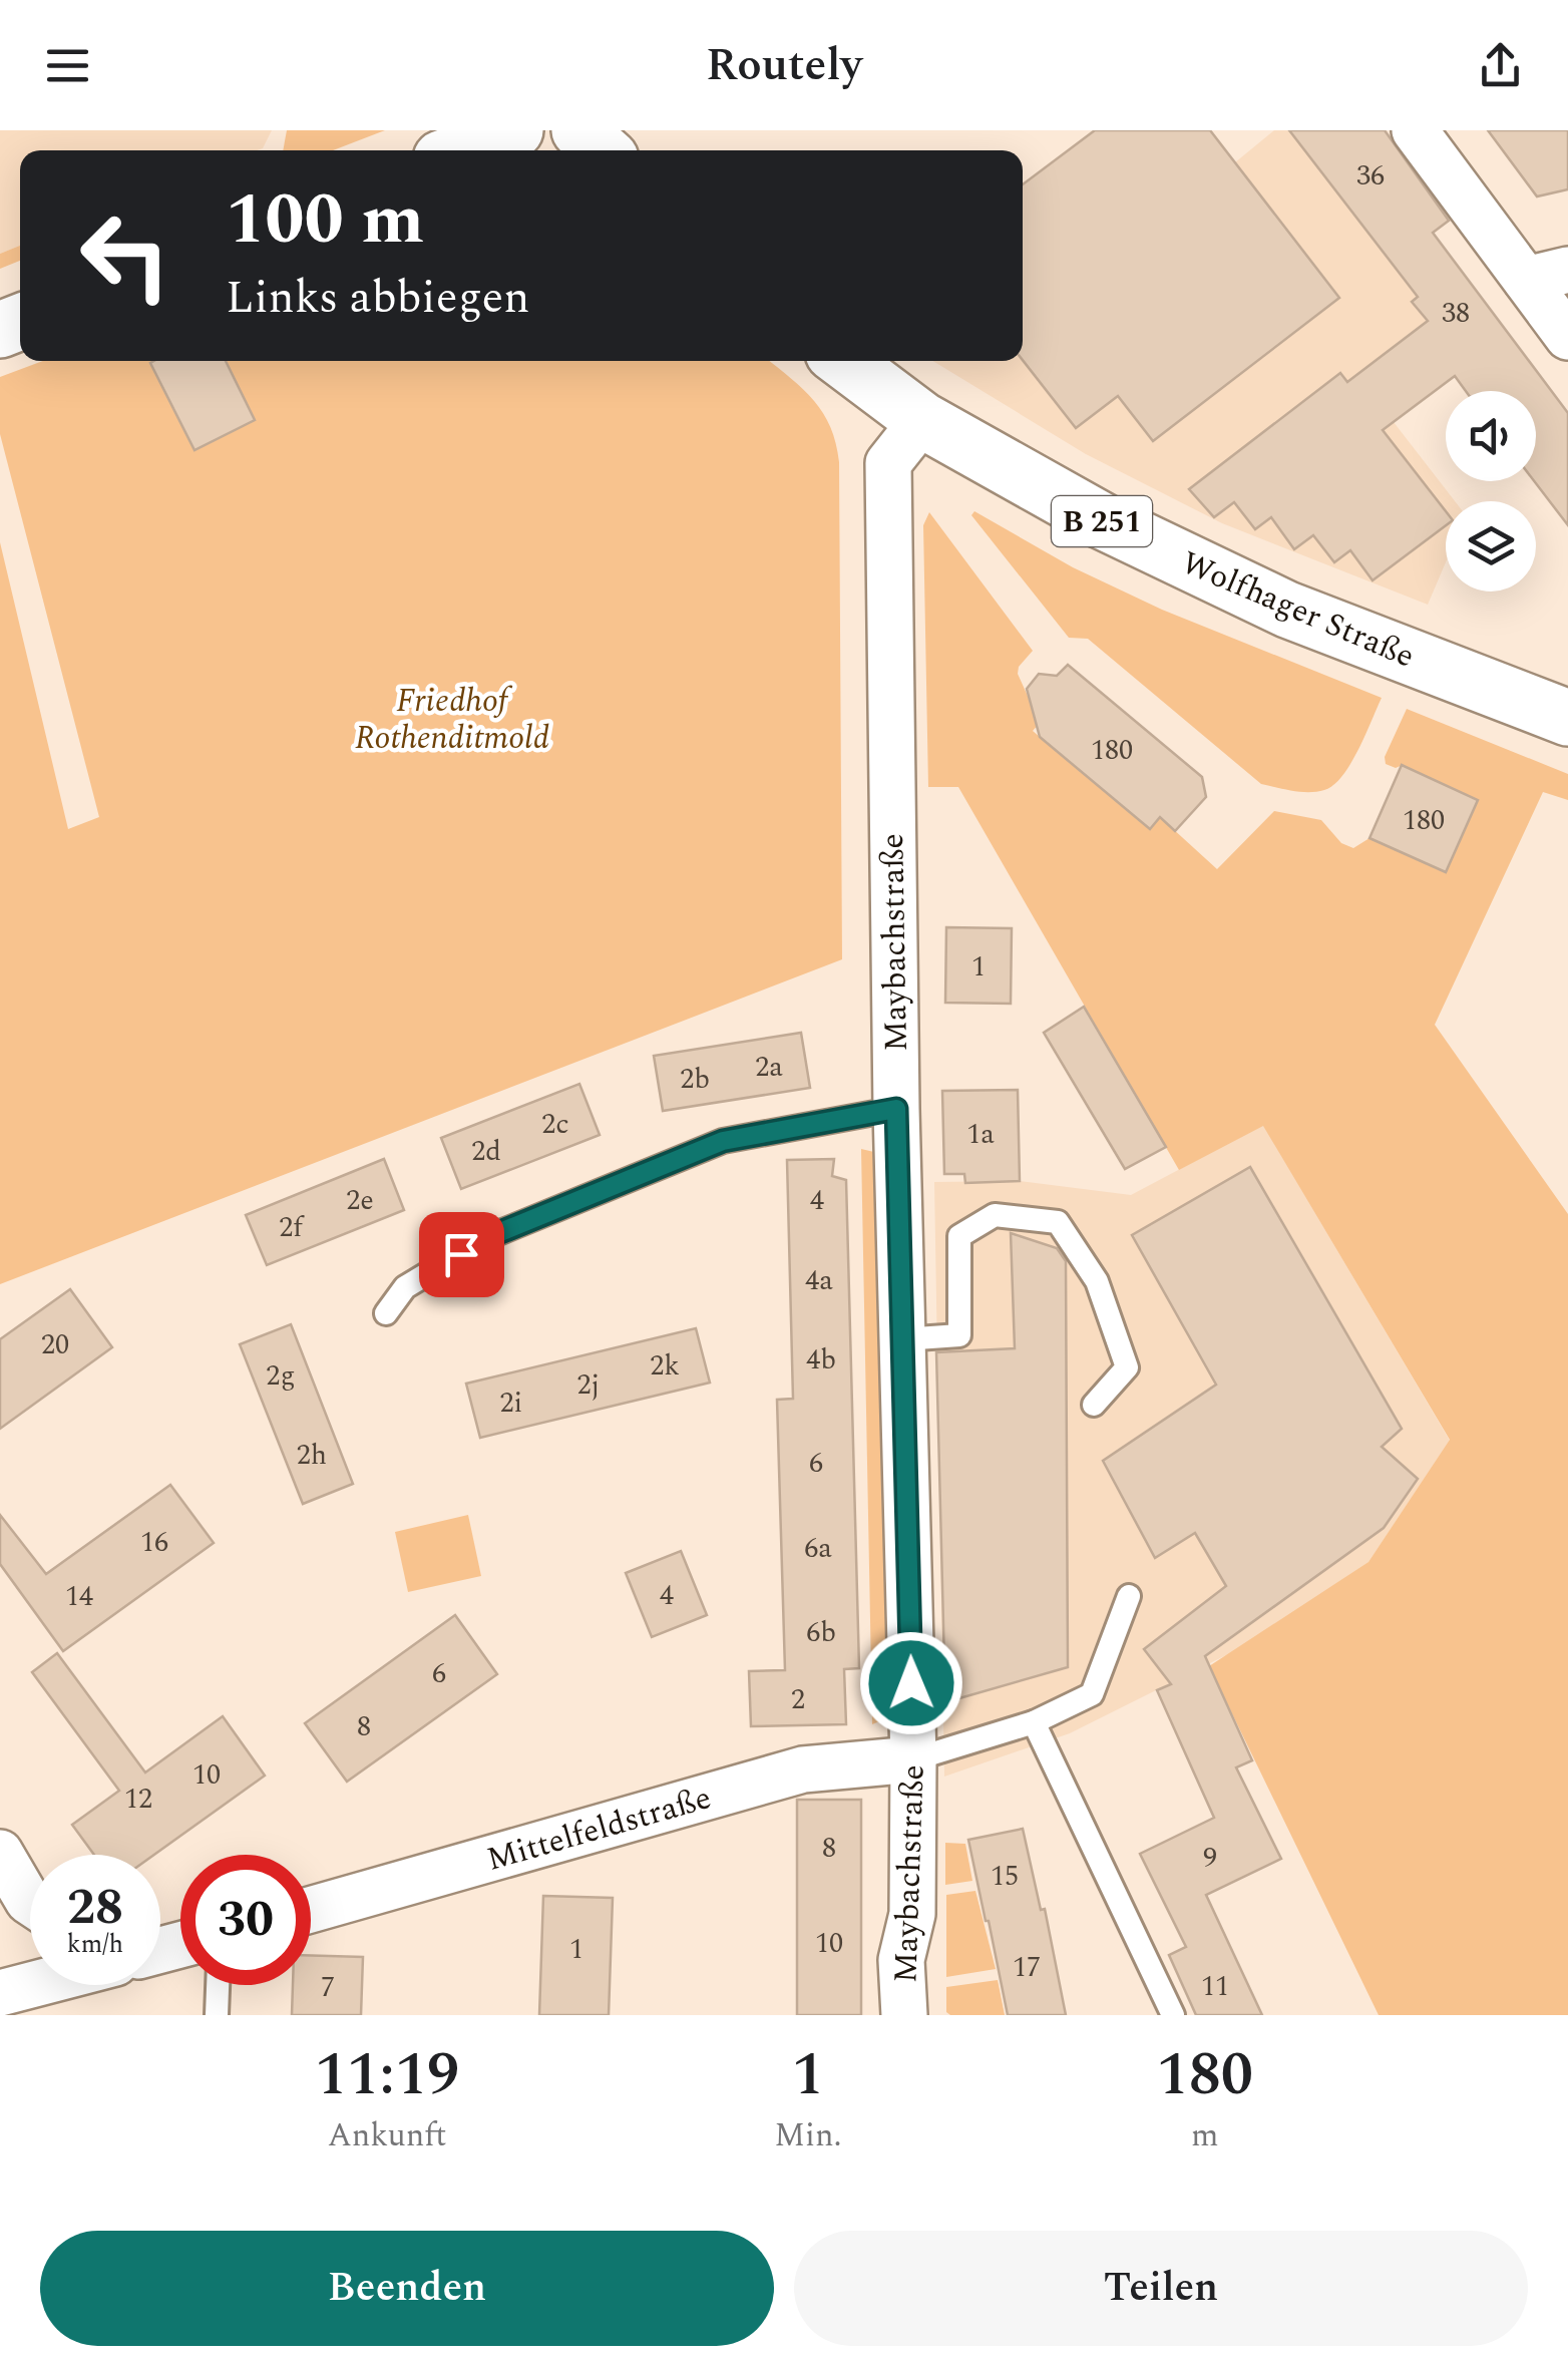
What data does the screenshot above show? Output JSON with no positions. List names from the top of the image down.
{
  "streets": {
    "main road": ["B 251", "Wolfhager Straße"],
    "street": ["Maybachstraße", "Mittelfeldstraße"]
  },
  "crossings": [
    ["Wolfhager Straße", "Maybachstraße"],
    ["Maybachstraße", "Mittelfeldstraße"]
  ],
  "parks": ["Friedhof Rothenditmold"],
  "house_numbers": [
    "36",
    "38",
    "180",
    "180",
    "1",
    "2a",
    "2b",
    "2c",
    "1a",
    "2d",
    "2e",
    "4",
    "2f",
    "4a",
    "20",
    "4b",
    "2k",
    "2g",
    "2j",
    "2i",
    "2h",
    "6",
    "16",
    "6a",
    "4",
    "14",
    "6b",
    "6",
    "2",
    "8",
    "10",
    "12",
    "8",
    "9",
    "15",
    "10",
    "1",
    "17",
    "11",
    "7"
  ],
  "page": {
    "header": "Routely",
    "turn": ["100 m", "Links abbiegen"],
    "speed": "28 km/h",
    "limit": "30",
    "eta": [
      "11:19",
      "Ankunft",
      "1",
      "Min.",
      "180",
      "m"
    ],
    "buttons": ["Beenden", "Teilen"]
  }
}
